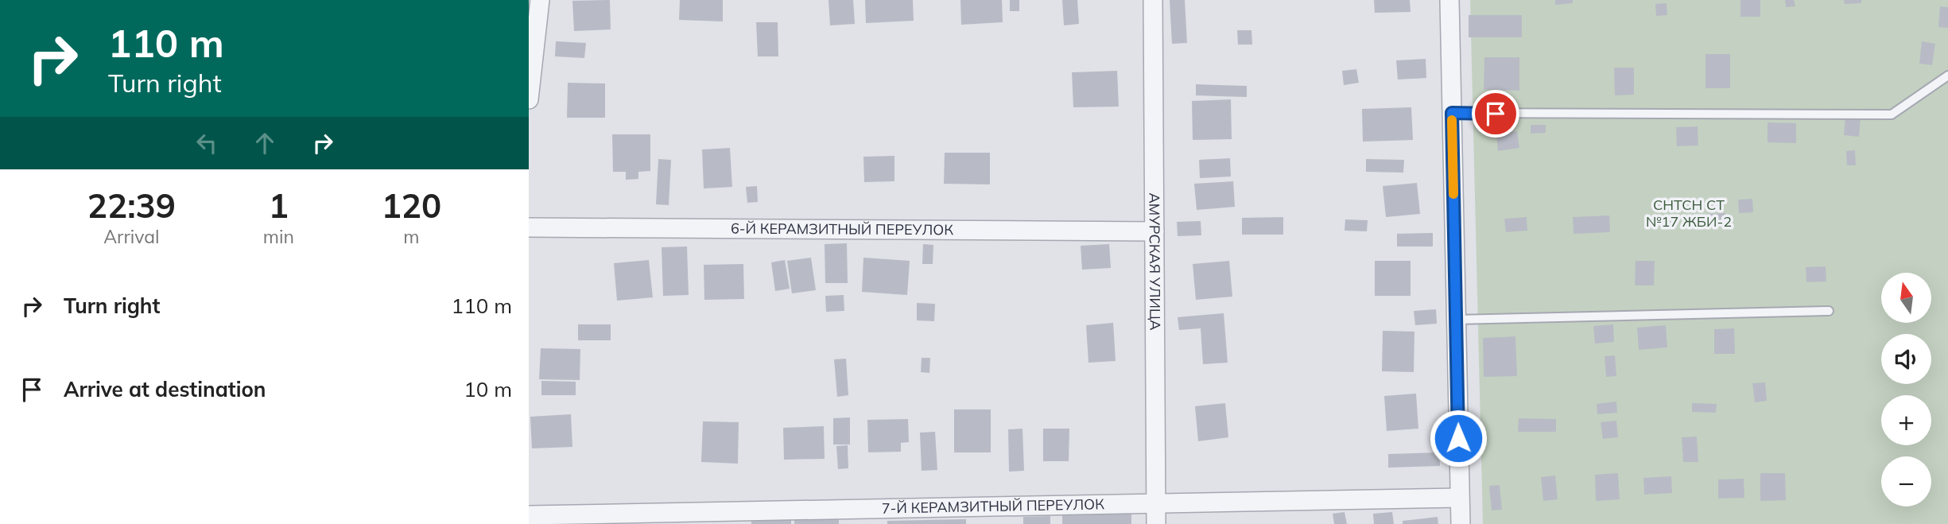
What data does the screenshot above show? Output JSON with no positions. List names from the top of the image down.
{
  "streets": {
    "street": ["6-Й КЕРАМЗИТНЫЙ ПЕРЕУЛОК", "АМУРСКАЯ УЛИЦА", "7-Й КЕРАМЗИТНЫЙ ПЕРЕУЛОК"]
  },
  "crossings": [
    ["6-Й КЕРАМЗИТНЫЙ ПЕРЕУЛОК", "АМУРСКАЯ УЛИЦА"],
    ["АМУРСКАЯ УЛИЦА", "7-Й КЕРАМЗИТНЫЙ ПЕРЕУЛОК"]
  ],
  "parks": ["СНТСН СТ №17 ЖБИ-2"],
  "north": "top",
  "page": {
    "turn": ["110 m", "Turn right"],
    "eta": [
      "22:39",
      "Arrival",
      "1",
      "min",
      "120",
      "m"
    ],
    "list": [
      {
        "name": "Turn right",
        "value": "110 m"
      },
      {
        "name": "Arrive at destination",
        "value": "10 m"
      }
    ],
    "map_buttons": ["+", "−"]
  }
}
